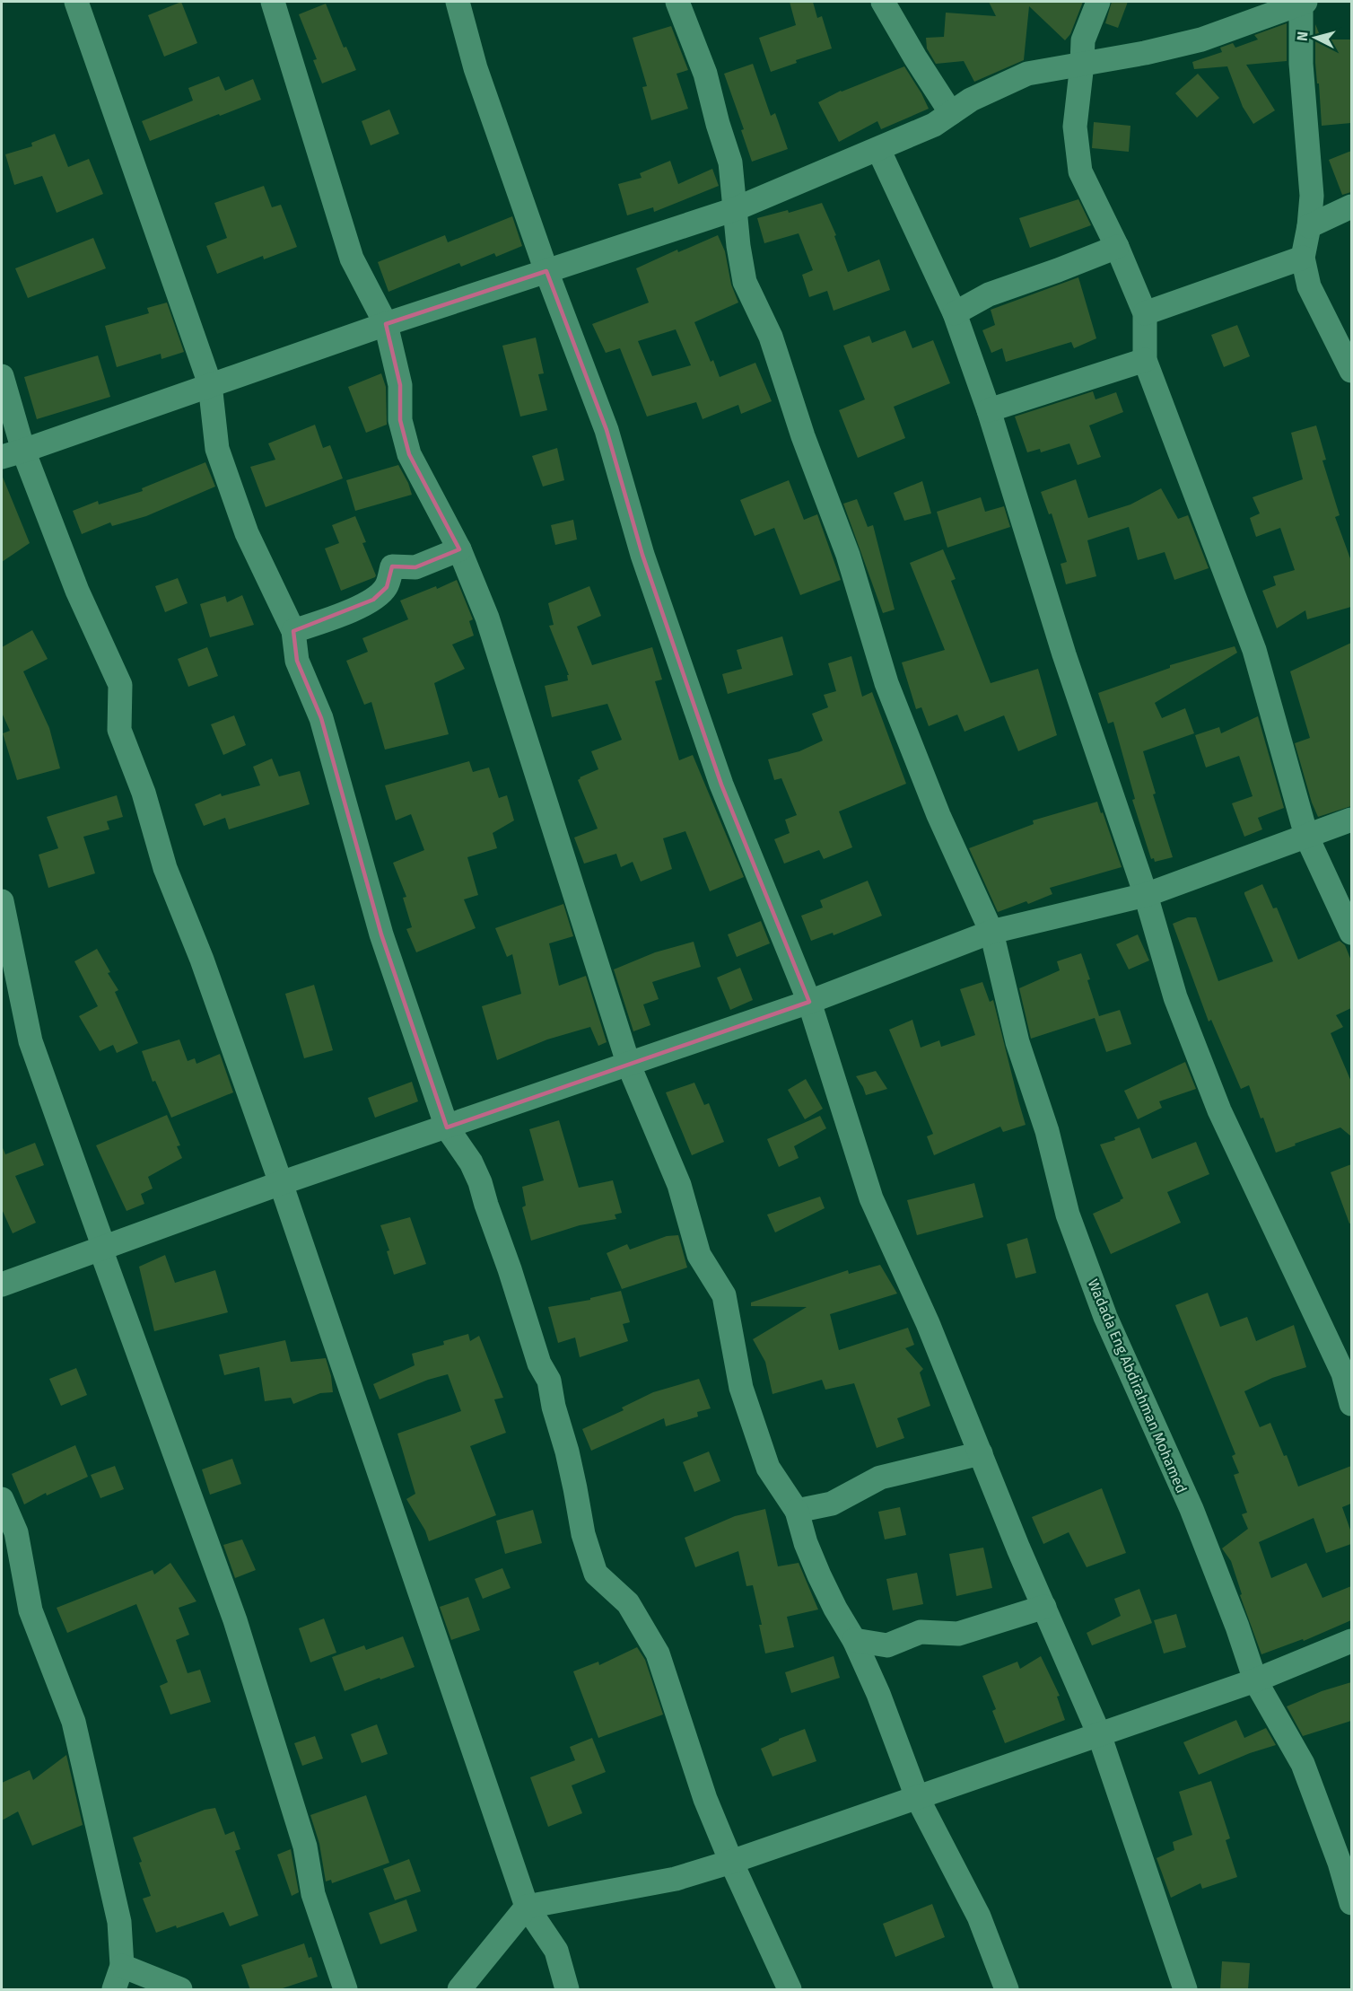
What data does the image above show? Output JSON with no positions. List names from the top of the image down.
{
  "streets": {
    "street": ["Wadada Eng Abdirahman Mohamed"]
  },
  "north": "left"
}
